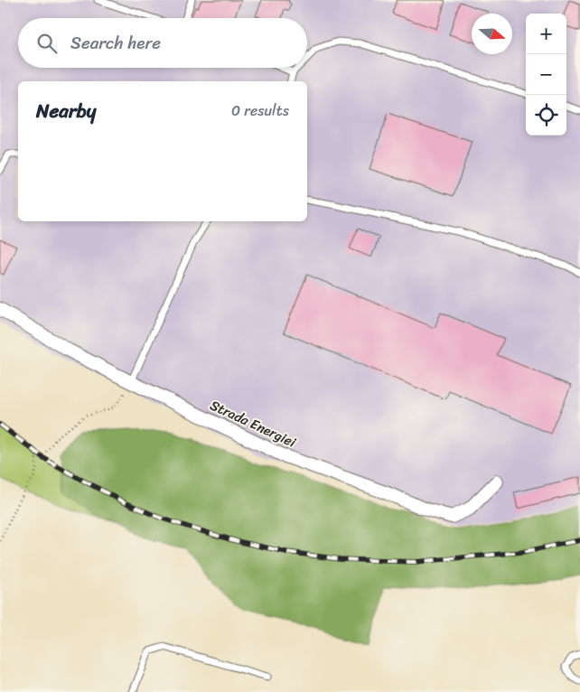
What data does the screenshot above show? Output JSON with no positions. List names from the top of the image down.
{
  "streets": {
    "street": ["Strada Energiei"]
  },
  "north": "right",
  "page": {
    "map_buttons": ["+", "−"],
    "search": "Search here",
    "heading": ["Nearby", "0 results"]
  }
}
